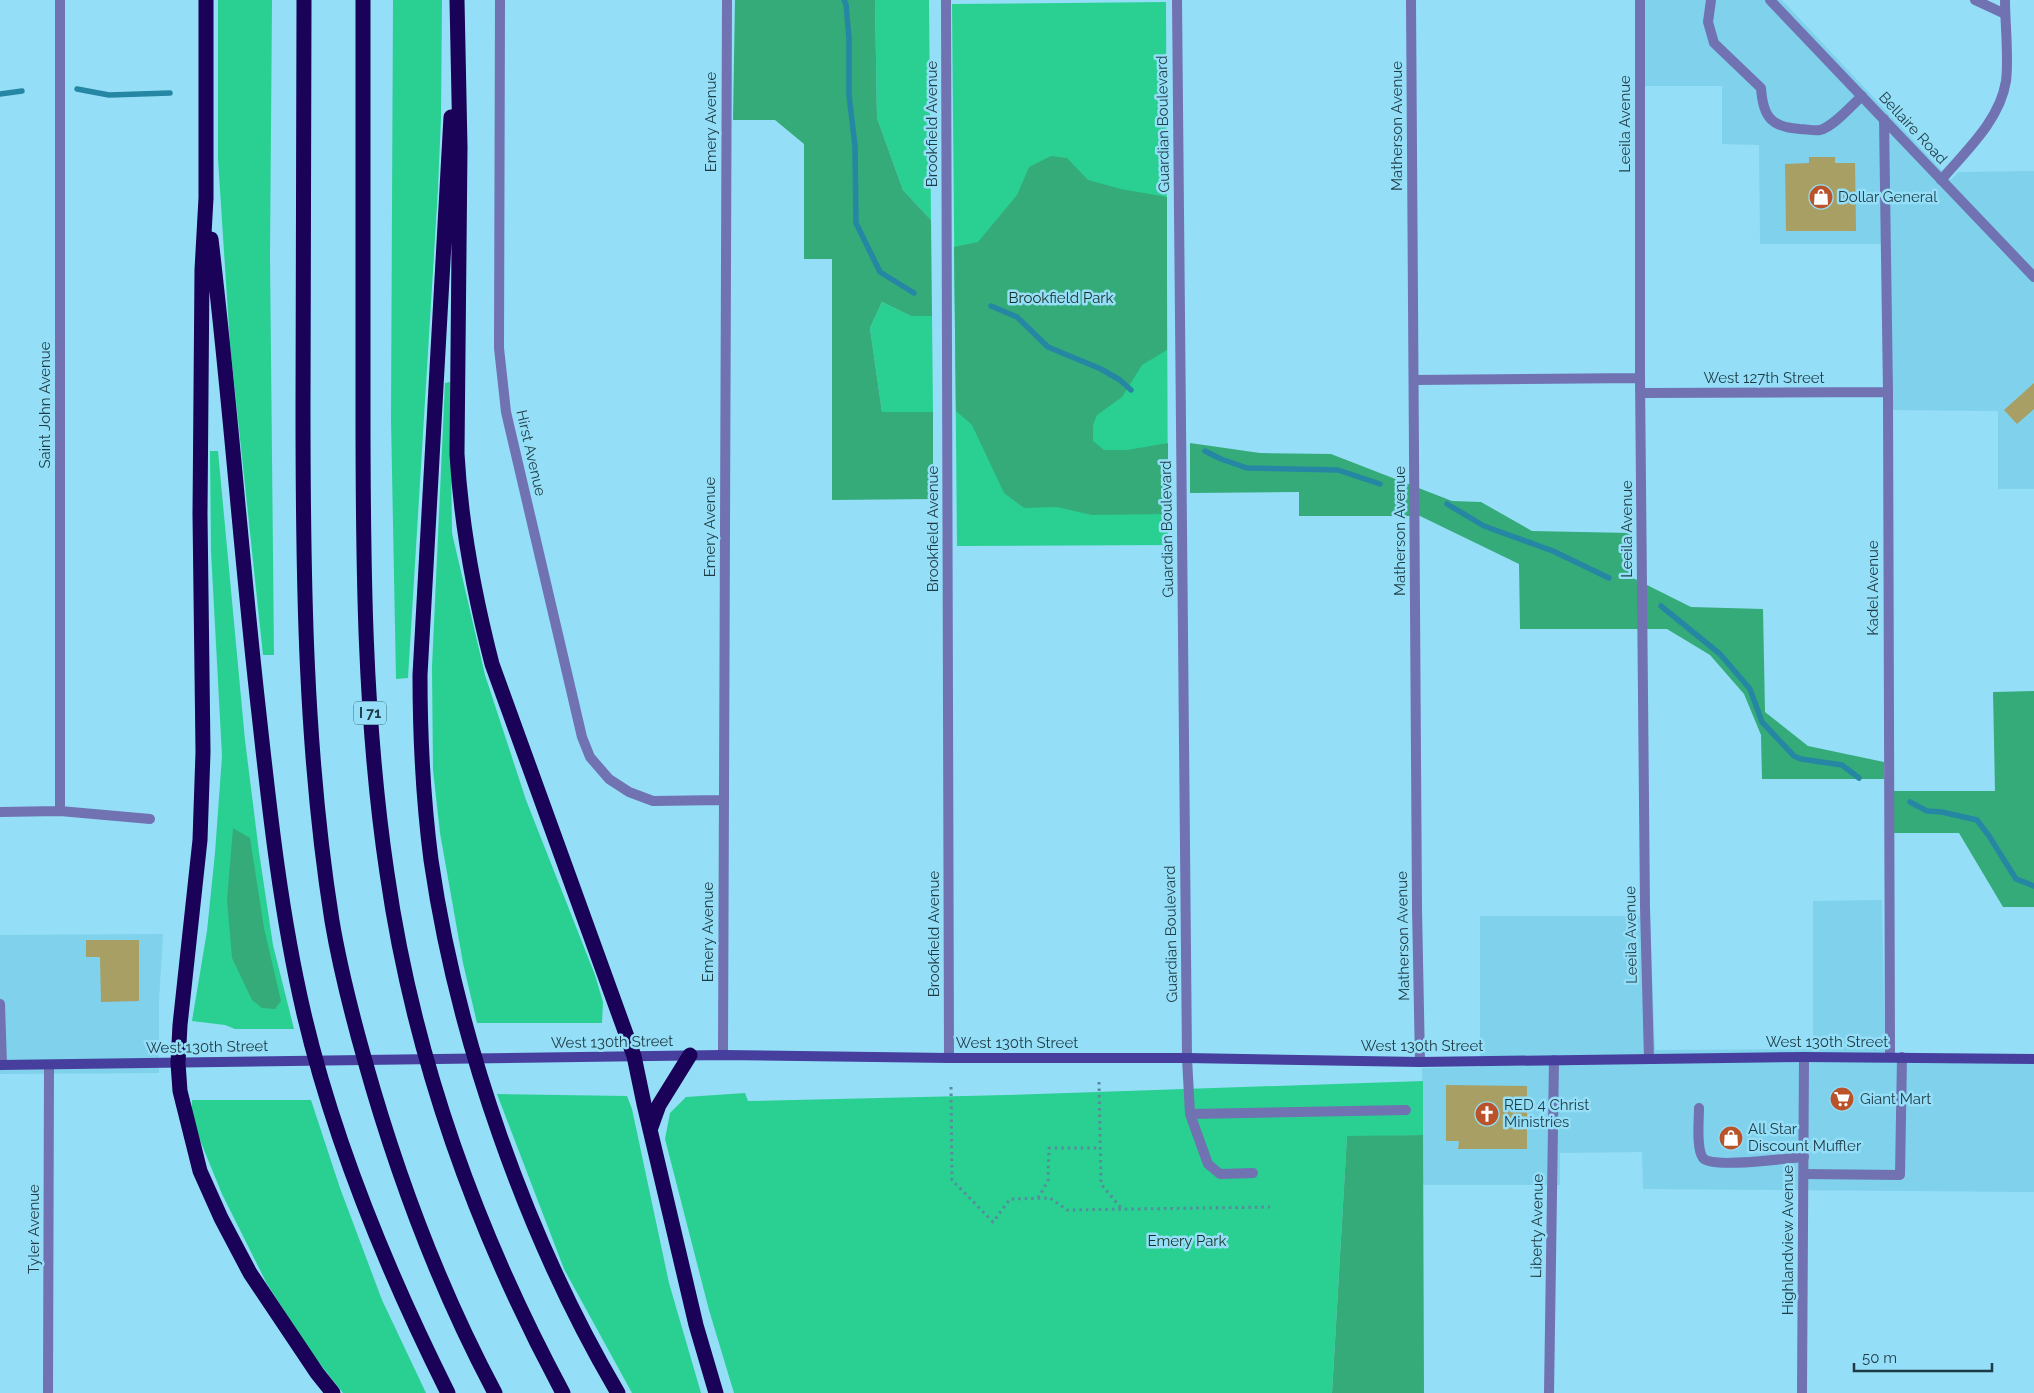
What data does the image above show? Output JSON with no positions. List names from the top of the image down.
{
  "streets": {
    "highway": ["I 71"],
    "main road": ["West 130th Street"],
    "street": [
      "Emery Avenue",
      "Brookfield Avenue",
      "Guardian Boulevard",
      "Leeila Avenue",
      "Matherson Avenue",
      "Bellaire Road",
      "West 127th Street",
      "Saint John Avenue",
      "Hirst Avenue",
      "Kadel Avenue",
      "Liberty Avenue",
      "Tyler Avenue",
      "Highlandview Avenue"
    ]
  },
  "crossings": [
    ["Emery Avenue", "Hirst Avenue"],
    ["Emery Avenue", "West 130th Street"],
    ["Brookfield Avenue", "West 130th Street"],
    ["Guardian Boulevard", "West 130th Street"],
    ["Leeila Avenue", "West 127th Street"],
    ["Leeila Avenue", "West 130th Street"],
    ["Matherson Avenue", "West 130th Street"],
    ["Bellaire Road", "Kadel Avenue"],
    ["West 127th Street", "Kadel Avenue"],
    ["Kadel Avenue", "West 130th Street"],
    ["West 130th Street", "Liberty Avenue"],
    ["West 130th Street", "Tyler Avenue"],
    ["West 130th Street", "Highlandview Avenue"]
  ],
  "parks": ["Brookfield Park", "Emery Park"],
  "places": {
    "shop": ["Dollar General", "All Star Discount Muffler"],
    "supermarket": ["Giant Mart"],
    "church": ["RED 4 Christ Ministries"]
  },
  "scale_bar": "50 m"
}
